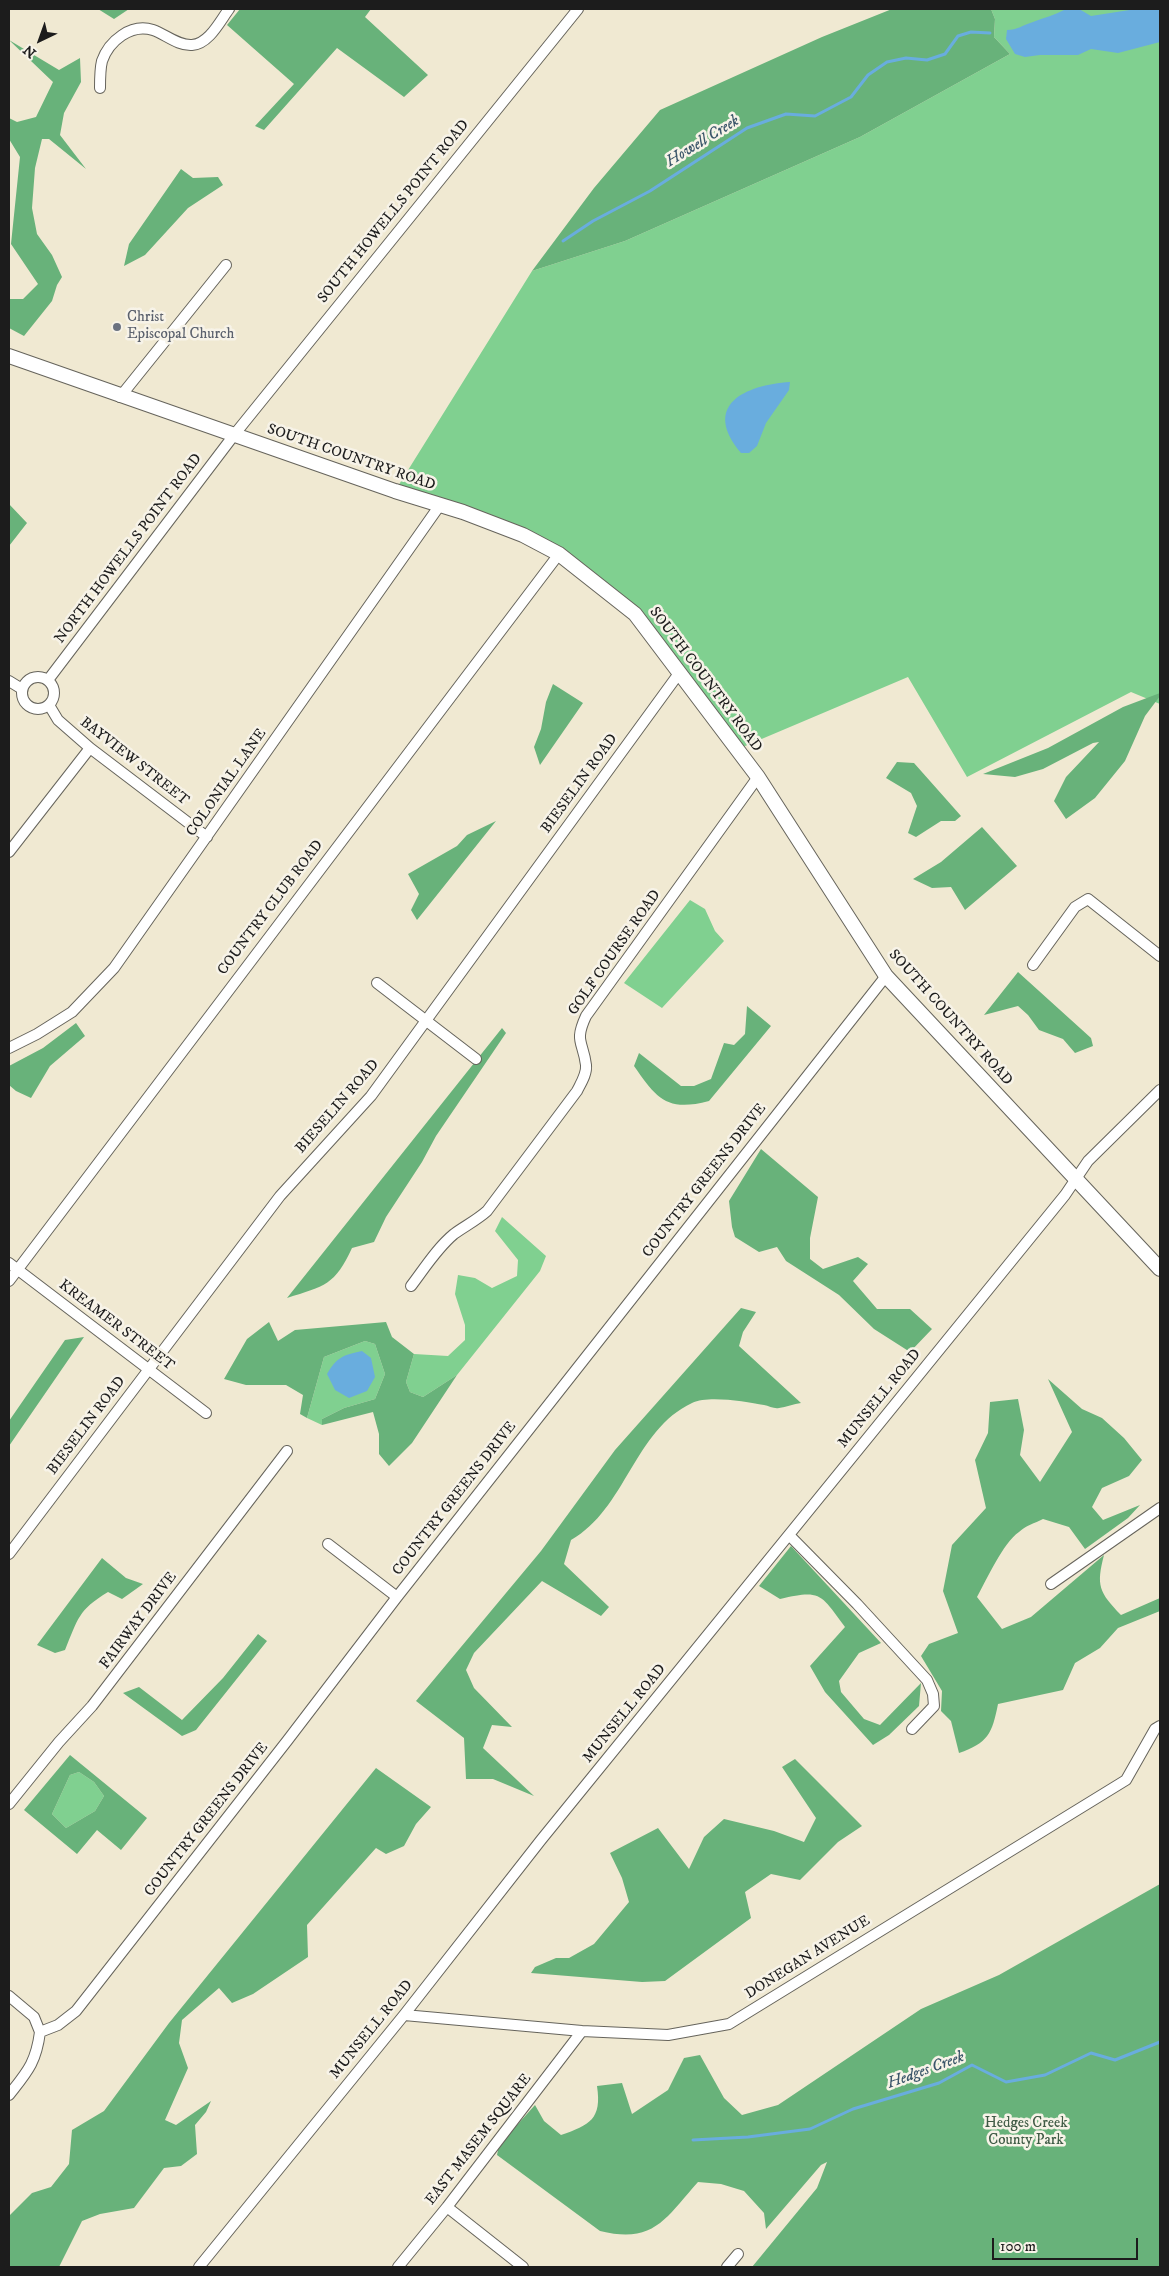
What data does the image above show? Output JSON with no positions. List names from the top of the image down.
{
  "streets": {
    "main road": ["SOUTH COUNTRY ROAD"],
    "street": [
      "SOUTH HOWELLS POINT ROAD",
      "NORTH HOWELLS POINT ROAD",
      "BAYVIEW STREET",
      "COLONIAL LANE",
      "BIESELIN ROAD",
      "COUNTRY CLUB ROAD",
      "GOLF COURSE ROAD",
      "COUNTRY GREENS DRIVE",
      "KREAMER STREET",
      "MUNSELL ROAD",
      "FAIRWAY DRIVE",
      "DONEGAN AVENUE",
      "EAST MASEM SQUARE"
    ]
  },
  "crossings": [
    ["SOUTH HOWELLS POINT ROAD", "SOUTH COUNTRY ROAD"],
    ["SOUTH HOWELLS POINT ROAD", "NORTH HOWELLS POINT ROAD"],
    ["SOUTH COUNTRY ROAD", "NORTH HOWELLS POINT ROAD"],
    ["SOUTH COUNTRY ROAD", "COLONIAL LANE"],
    ["SOUTH COUNTRY ROAD", "BIESELIN ROAD"],
    ["SOUTH COUNTRY ROAD", "COUNTRY CLUB ROAD"],
    ["SOUTH COUNTRY ROAD", "GOLF COURSE ROAD"],
    ["SOUTH COUNTRY ROAD", "COUNTRY GREENS DRIVE"],
    ["SOUTH COUNTRY ROAD", "MUNSELL ROAD"],
    ["NORTH HOWELLS POINT ROAD", "BAYVIEW STREET"],
    ["BAYVIEW STREET", "COLONIAL LANE"],
    ["BIESELIN ROAD", "KREAMER STREET"],
    ["COUNTRY CLUB ROAD", "KREAMER STREET"],
    ["MUNSELL ROAD", "DONEGAN AVENUE"],
    ["DONEGAN AVENUE", "EAST MASEM SQUARE"]
  ],
  "water": ["Howell Creek", "Hedges Creek"],
  "parks": ["Hedges Creek County Park"],
  "places": ["Christ Episcopal Church"],
  "scale_bar": "100 m",
  "north": "bottom left"
}
